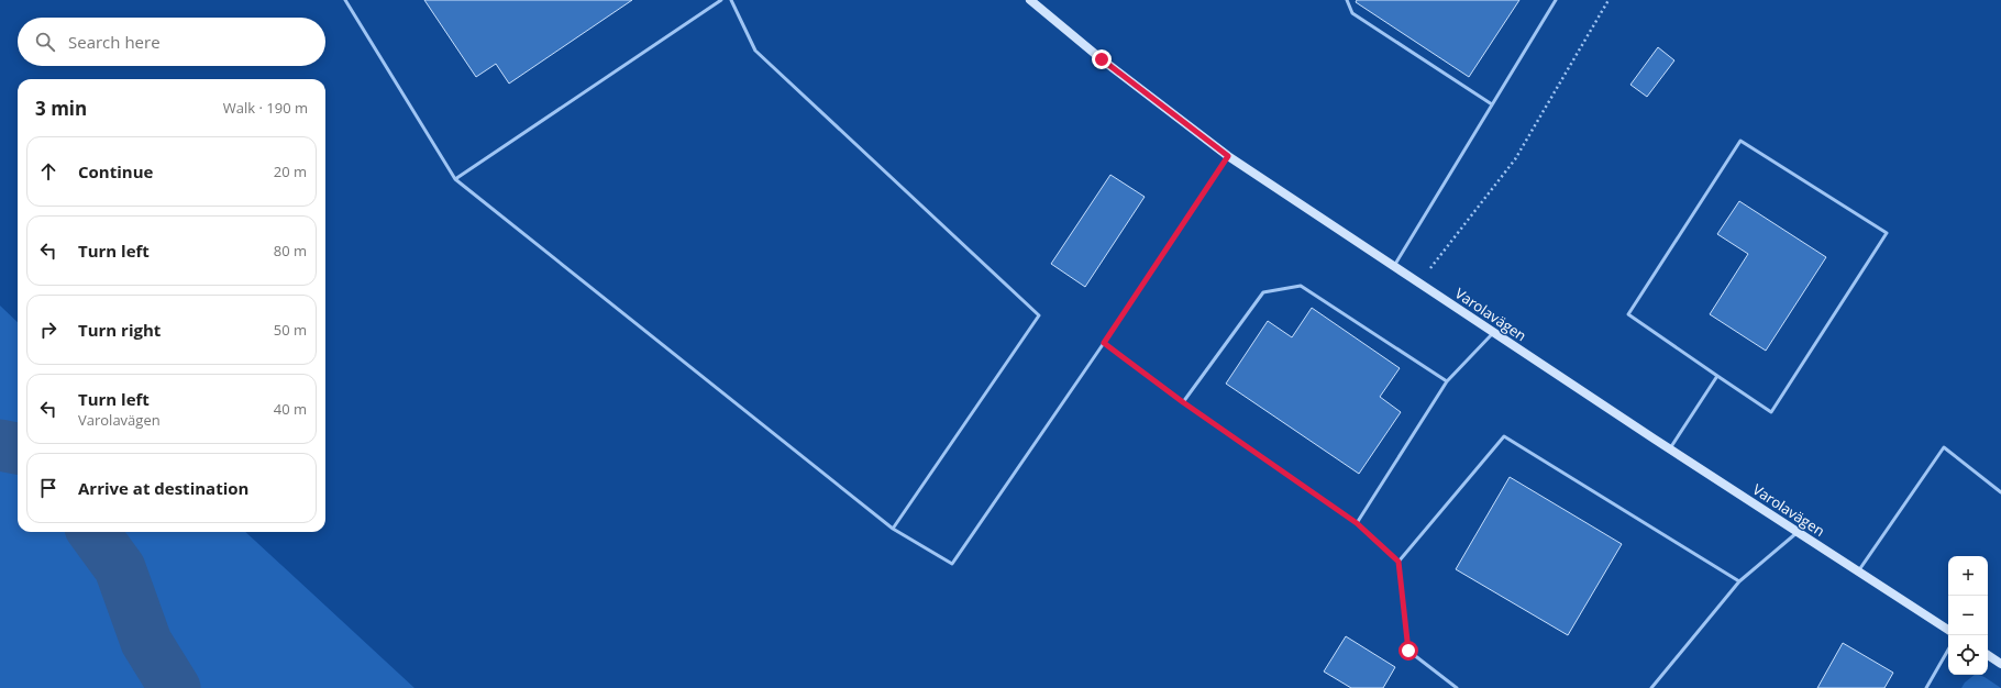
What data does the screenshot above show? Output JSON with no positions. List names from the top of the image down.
{
  "streets": {
    "street": ["Varolavägen"]
  },
  "page": {
    "search": "Search here",
    "heading": ["3 min", "Walk · 190 m"],
    "list": [
      ["Continue", "20 m"],
      ["Turn left", "80 m"],
      ["Turn right", "50 m"],
      ["Turn left", "Varolavägen", "40 m"],
      "Arrive at destination"
    ],
    "map_buttons": ["+", "−"]
  }
}
